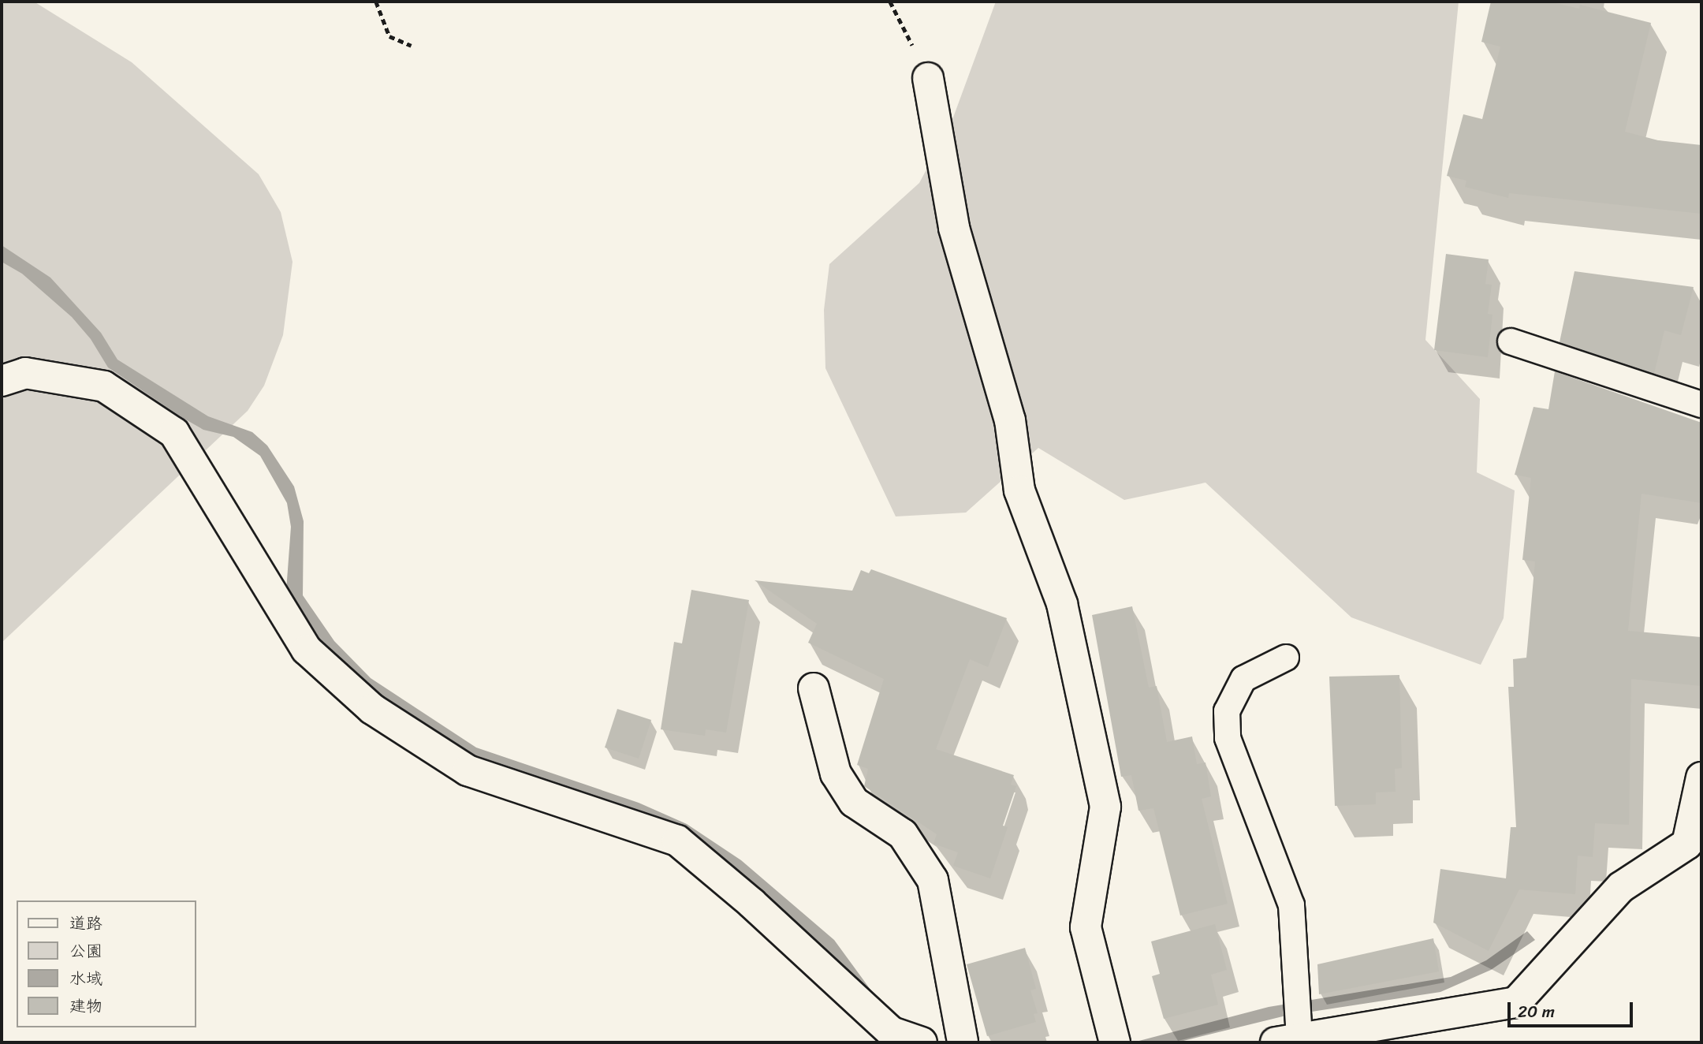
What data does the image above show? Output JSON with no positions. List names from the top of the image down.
{
  "legend": [
    "道路",
    "公園",
    "水域",
    "建物"
  ],
  "scale_bar": "20 m"
}
